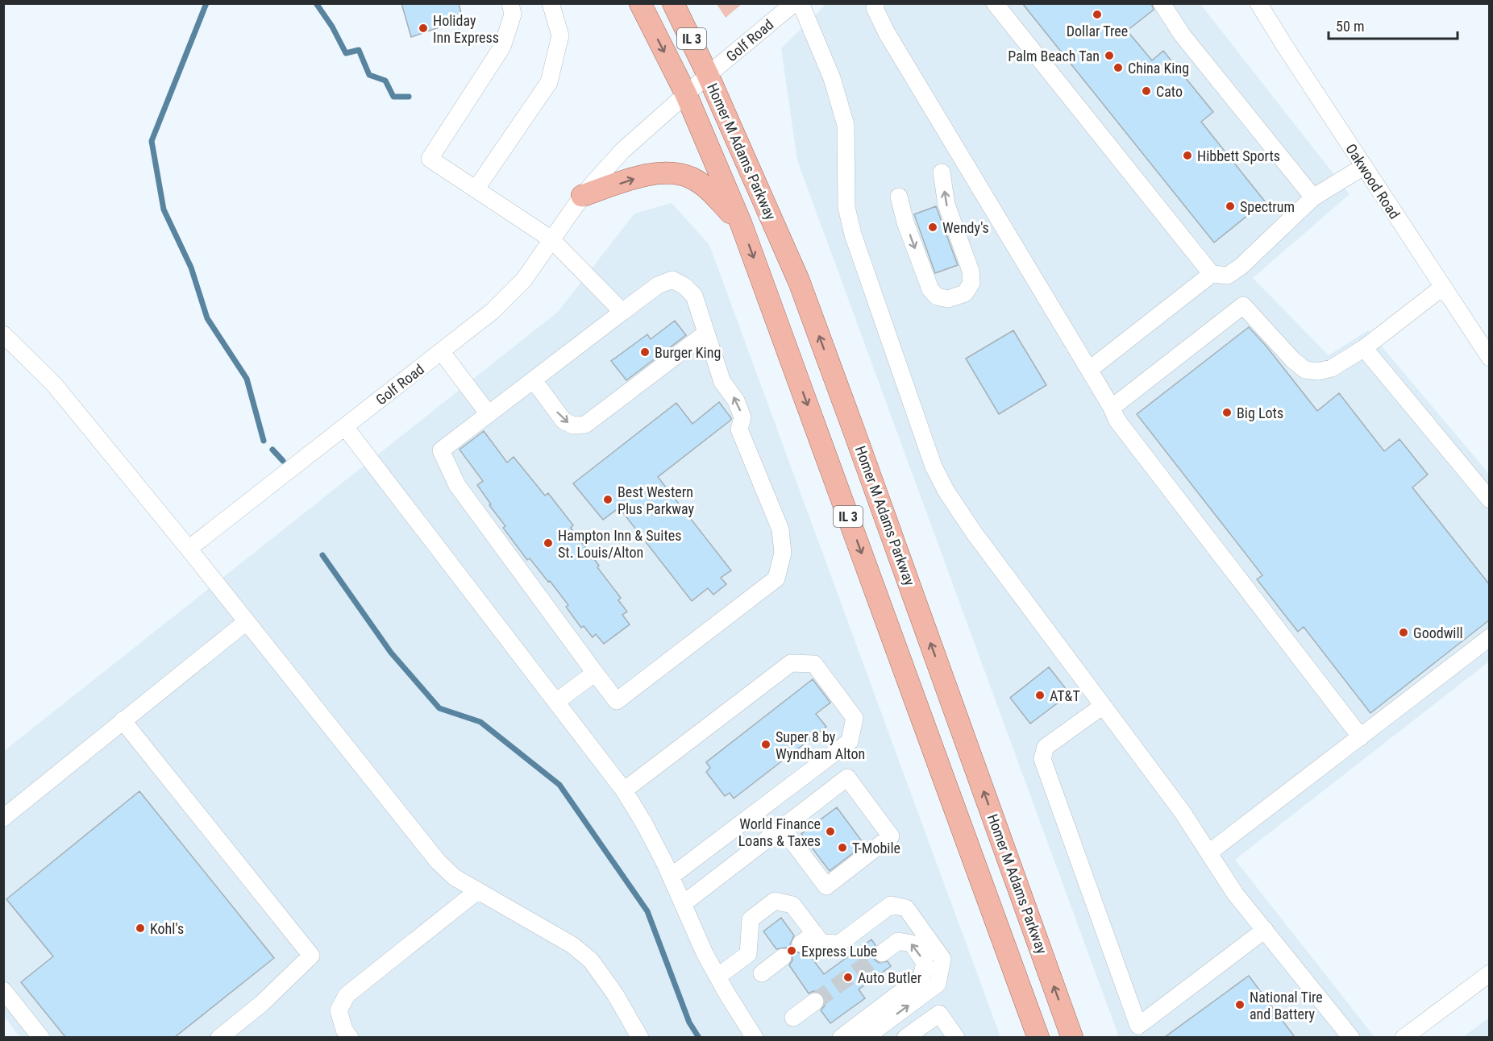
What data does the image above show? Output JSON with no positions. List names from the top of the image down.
{
  "streets": {
    "main road": ["IL 3", "Homer M Adams Parkway"],
    "street": ["Golf Road", "Oakwood Road"]
  },
  "crossings": [
    ["Golf Road", "Homer M Adams Parkway"]
  ],
  "places": [
    "Dollar Tree",
    "Holiday Inn Express",
    "Palm Beach Tan",
    "China King",
    "Cato",
    "Hibbett Sports",
    "Spectrum",
    "Wendy's",
    "Burger King",
    "Big Lots",
    "Best Western Plus Parkway",
    "Hampton Inn & Suites St. Louis/Alton",
    "Goodwill",
    "AT&T",
    "Super 8 by Wyndham Alton",
    "World Finance Loans & Taxes",
    "T-Mobile",
    "Kohl's",
    "Express Lube",
    "Auto Butler",
    "National Tire and Battery"
  ],
  "scale_bar": "50 m"
}
